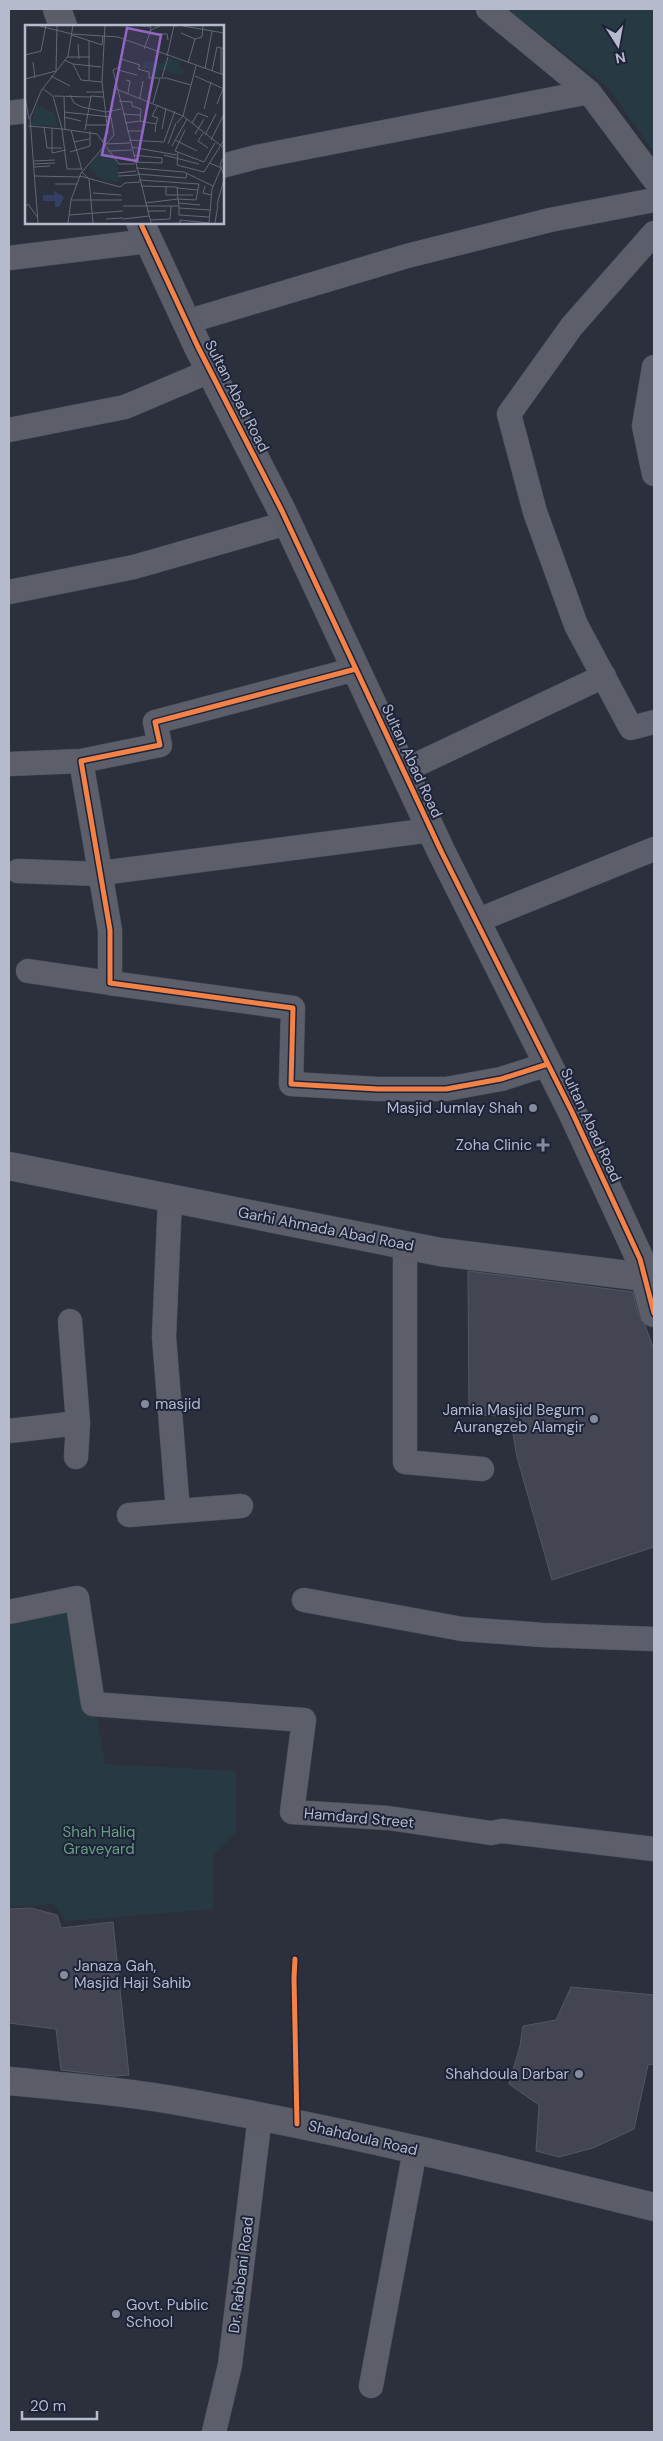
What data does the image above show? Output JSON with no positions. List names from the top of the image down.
{
  "streets": {
    "street": [
      "Sultan Abad Road",
      "Garhi Ahmada Abad Road",
      "Hamdard Street",
      "Shahdoula Road",
      "Dr. Rabbani Road"
    ]
  },
  "crossings": [
    ["Sultan Abad Road", "Garhi Ahmada Abad Road"],
    ["Shahdoula Road", "Dr. Rabbani Road"]
  ],
  "parks": ["Shah Haliq Graveyard"],
  "places": {
    "other": [
      "Masjid Jumlay Shah",
      "masjid",
      "Jamia Masjid Begum Aurangzeb Alamgir",
      "Janaza Gah, Masjid Haji Sahib",
      "Shahdoula Darbar",
      "Govt. Public School"
    ],
    "health": ["Zoha Clinic"]
  },
  "scale_bar": "20 m",
  "north": "bottom"
}
